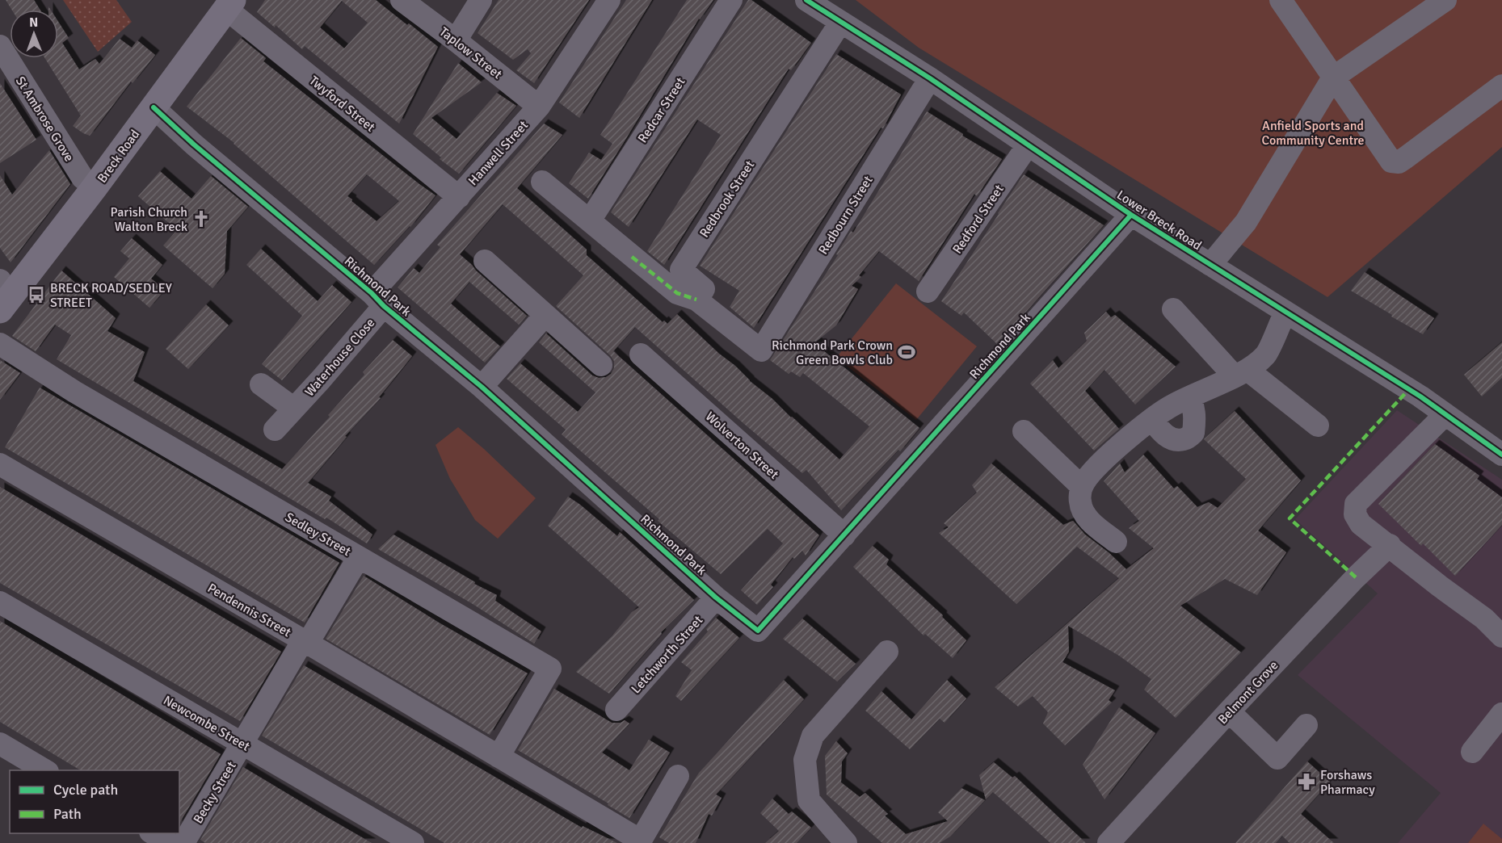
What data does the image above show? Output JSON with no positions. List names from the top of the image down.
{
  "streets": {
    "main road": ["Breck Road"],
    "street": [
      "Taplow Street",
      "Twyford Street",
      "Redcar Street",
      "St Ambrose Grove",
      "Hanwell Street",
      "Redbrook Street",
      "Redbourn Street",
      "Redford Street",
      "Lower Breck Road",
      "Richmond Park",
      "Waterhouse Close",
      "Wolverton Street",
      "Sedley Street",
      "Pendennis Street",
      "Letchworth Street",
      "Belmont Grove",
      "Newcombe Street",
      "Becky Street"
    ]
  },
  "crossings": [
    ["Taplow Street", "Hanwell Street"],
    ["Twyford Street", "Hanwell Street"],
    ["Twyford Street", "Breck Road"],
    ["St Ambrose Grove", "Breck Road"],
    ["Hanwell Street", "Richmond Park"],
    ["Hanwell Street", "Waterhouse Close"],
    ["Breck Road", "Richmond Park"],
    ["Redbrook Street", "Redbourn Street"],
    ["Redbrook Street", "Lower Breck Road"],
    ["Redbourn Street", "Lower Breck Road"],
    ["Redford Street", "Lower Breck Road"],
    ["Lower Breck Road", "Richmond Park"],
    ["Richmond Park", "Waterhouse Close"],
    ["Richmond Park", "Wolverton Street"],
    ["Richmond Park", "Letchworth Street"],
    ["Sedley Street", "Pendennis Street"],
    ["Sedley Street", "Becky Street"],
    ["Pendennis Street", "Becky Street"],
    ["Newcombe Street", "Becky Street"]
  ],
  "parks": ["Anfield Sports and Community Centre"],
  "places": {
    "church": ["Parish Church Walton Breck"],
    "bus stop": ["BRECK ROAD/SEDLEY STREET"],
    "sports": ["Richmond Park Crown Green Bowls Club"],
    "pharmacy": ["Forshaws Pharmacy"]
  },
  "legend": ["Cycle path", "Path"],
  "north": "top"
}
